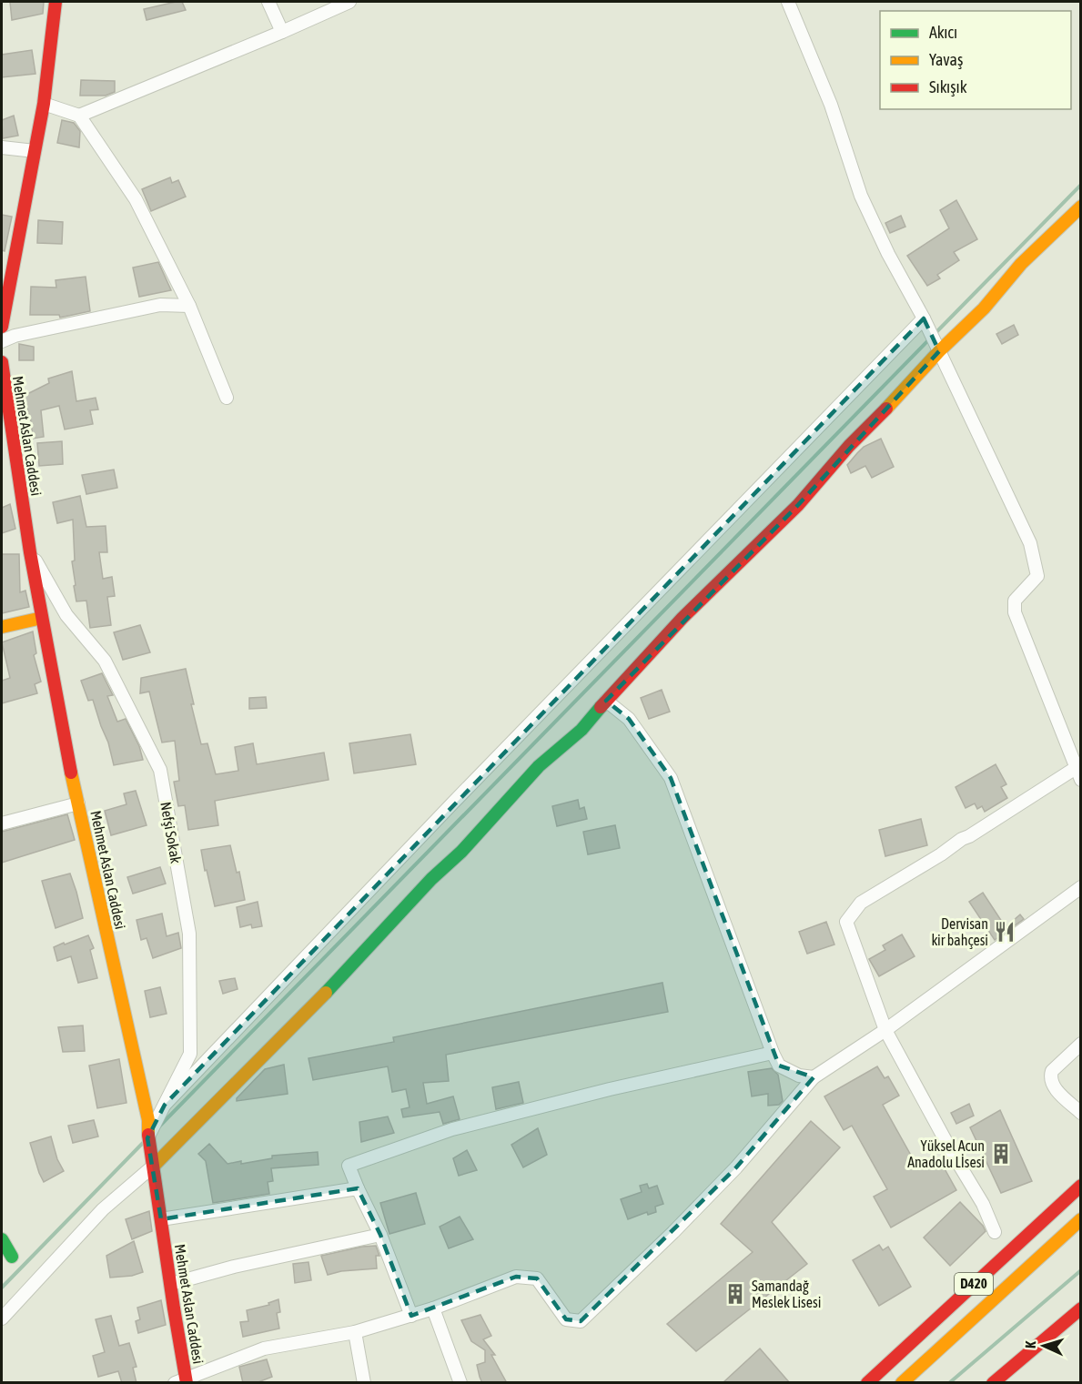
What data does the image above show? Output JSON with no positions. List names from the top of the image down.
{
  "streets": {
    "street": ["Mehmet Aslan Caddesi", "Nefşi Sokak", "D420"]
  },
  "crossings": [
    ["Mehmet Aslan Caddesi", "Nefşi Sokak"]
  ],
  "places": {
    "restaurant": ["Dervisan kir bahçesi"],
    "building": ["Yüksel Acun Anadolu Lİsesi", "Samandağ Meslek Lisesi"]
  },
  "legend": ["Akıcı", "Yavaş", "Sıkışık"],
  "north": "left"
}
